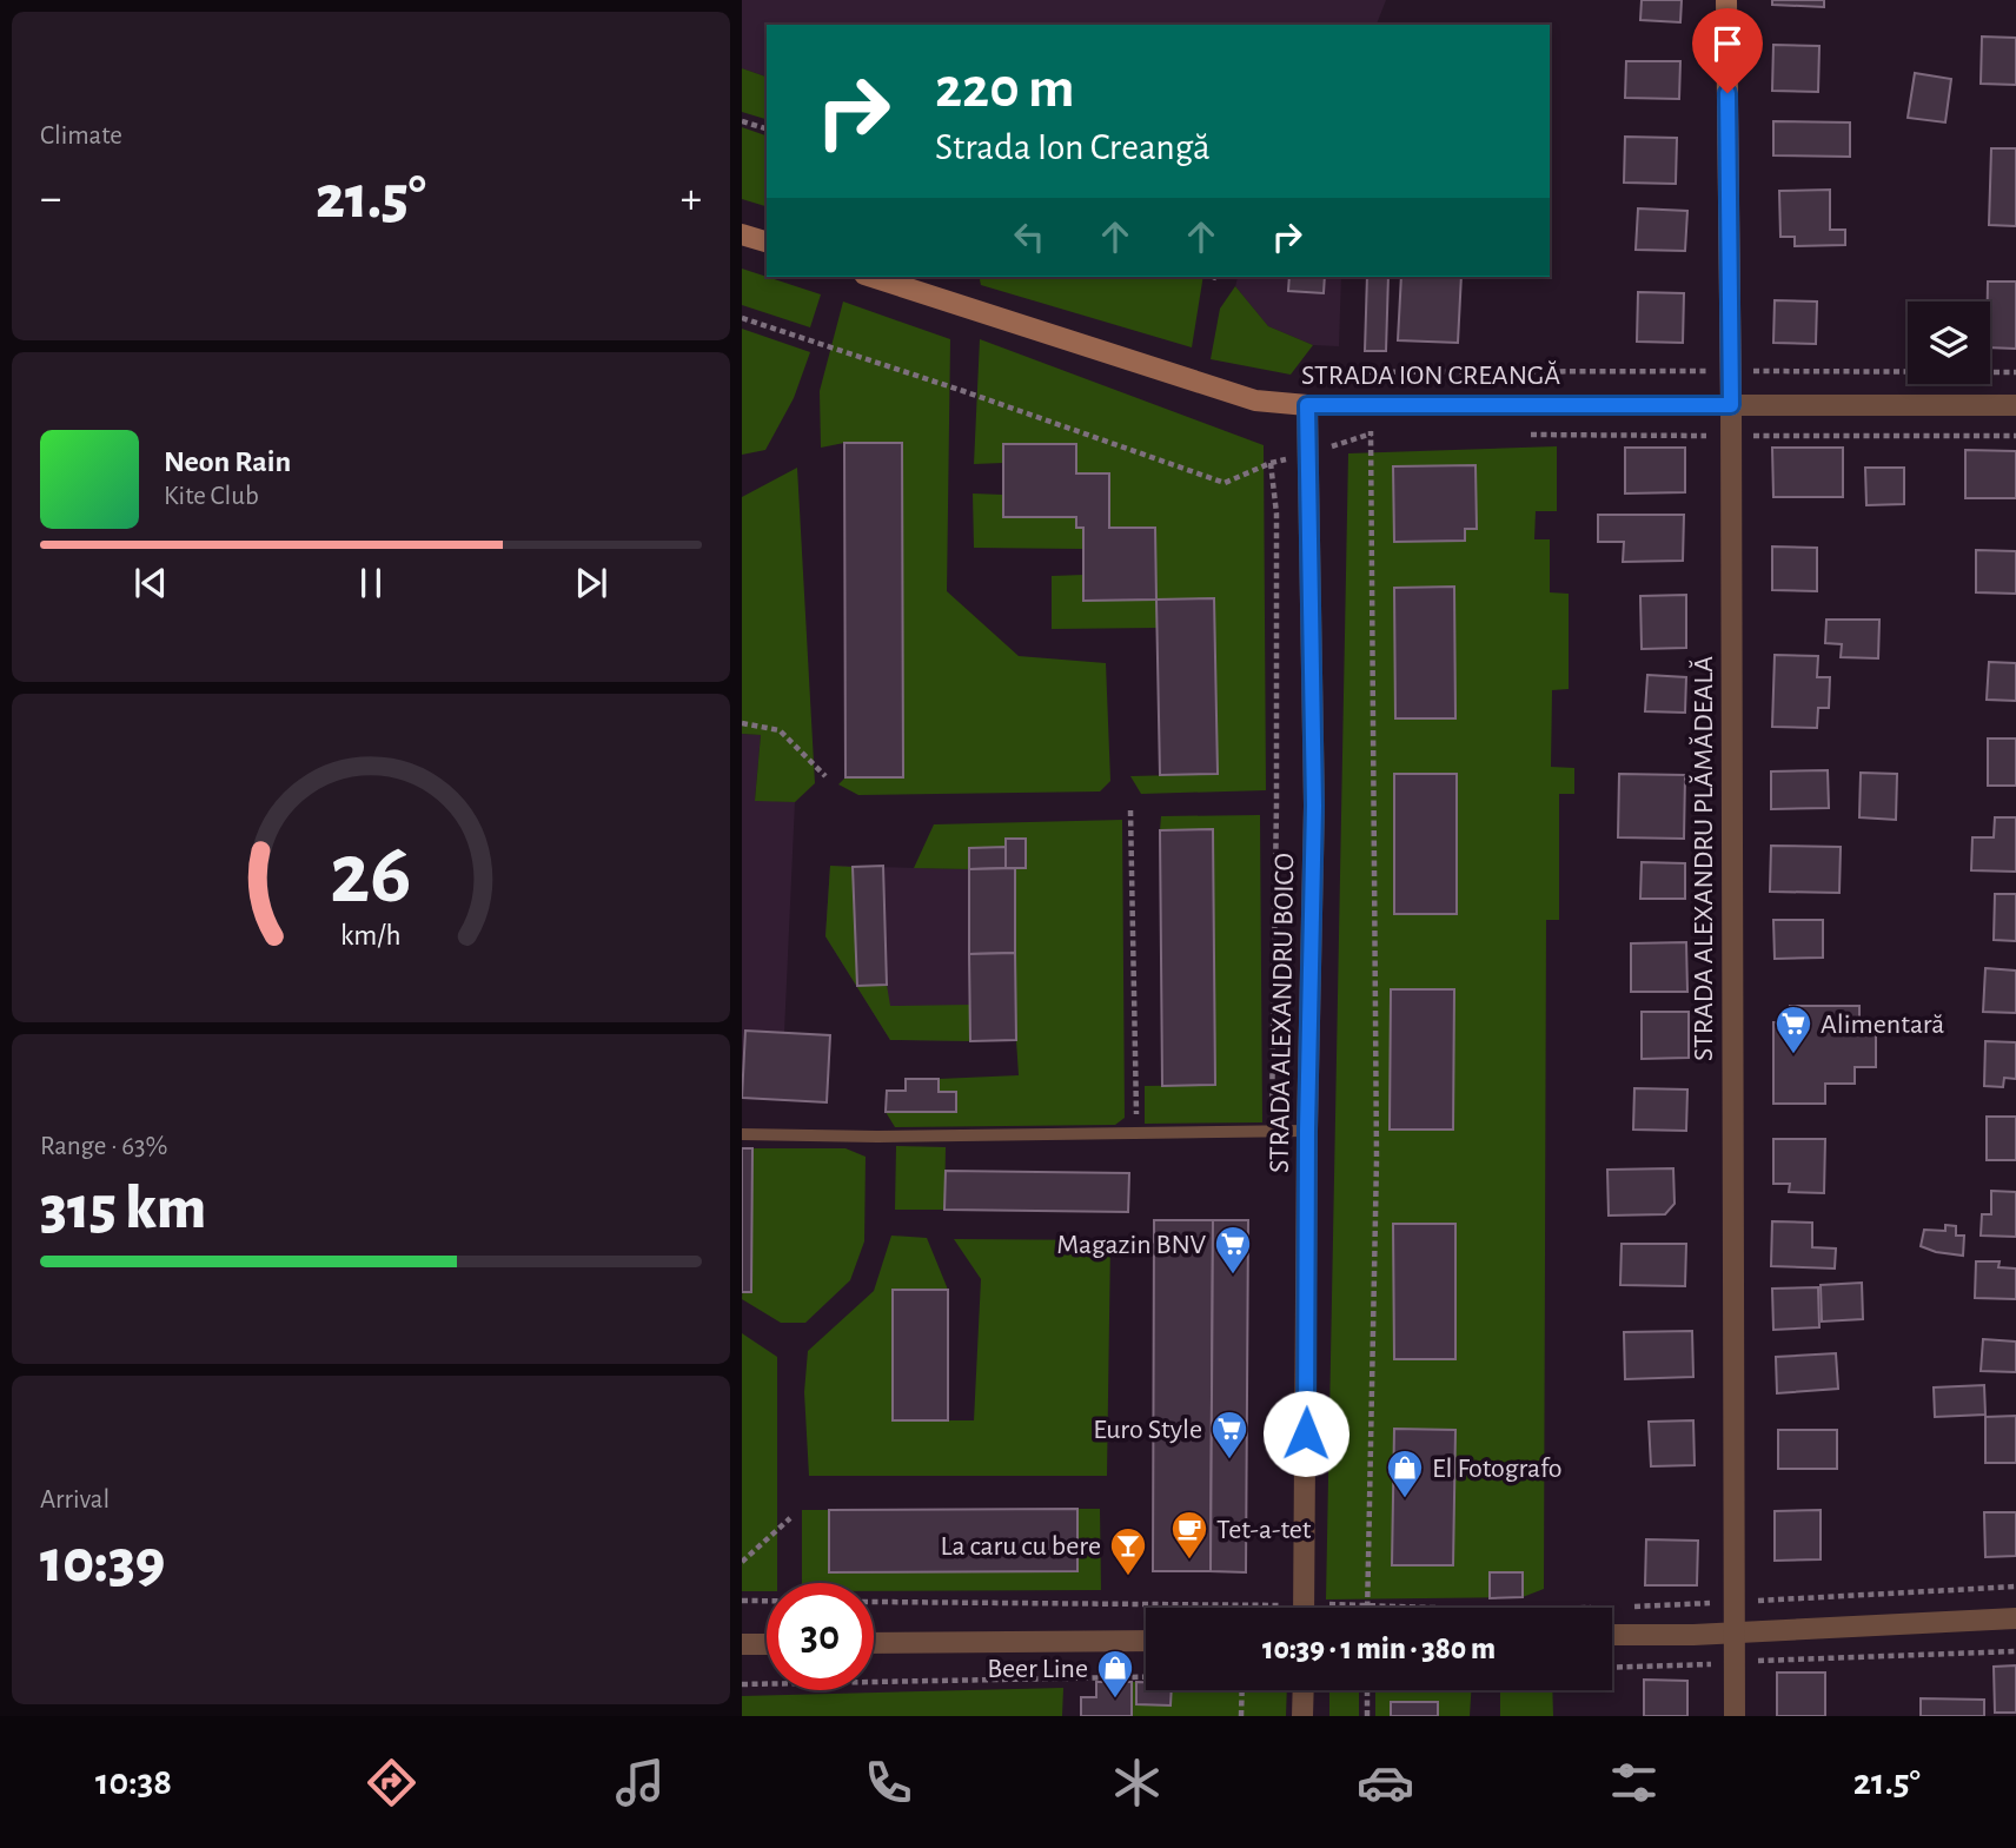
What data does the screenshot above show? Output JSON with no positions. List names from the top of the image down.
{
  "streets": {
    "street": ["STRADA ION CREANGĂ", "STRADA ALEXANDRU PLĂMĂDEALĂ", "STRADA ALEXANDRU BOICO"]
  },
  "crossings": [
    ["STRADA ION CREANGĂ", "STRADA ALEXANDRU PLĂMĂDEALĂ"],
    ["STRADA ION CREANGĂ", "STRADA ALEXANDRU BOICO"]
  ],
  "places": {
    "supermarket": ["Alimentară", "Magazin BNV", "Euro Style"],
    "shop": ["El Fotografo", "Beer Line"],
    "cafe": ["Tet-a-tet"],
    "bar": ["La caru cu bere"]
  },
  "page": {
    "tile": [
      "Climate",
      ["Range · 63%", "315 km"],
      ["Arrival", "10:39"]
    ],
    "turn": ["220 m", "Strada Ion Creangă"],
    "heat": ["−", "21.5°", "+"],
    "song": ["Neon Rain", "Kite Club"],
    "limit": "30",
    "trip": "10:39 · 1 min · 380 m",
    "tabs": ["10:38", "21.5°"],
    "gauge": ["26", "km/h"]
  }
}
